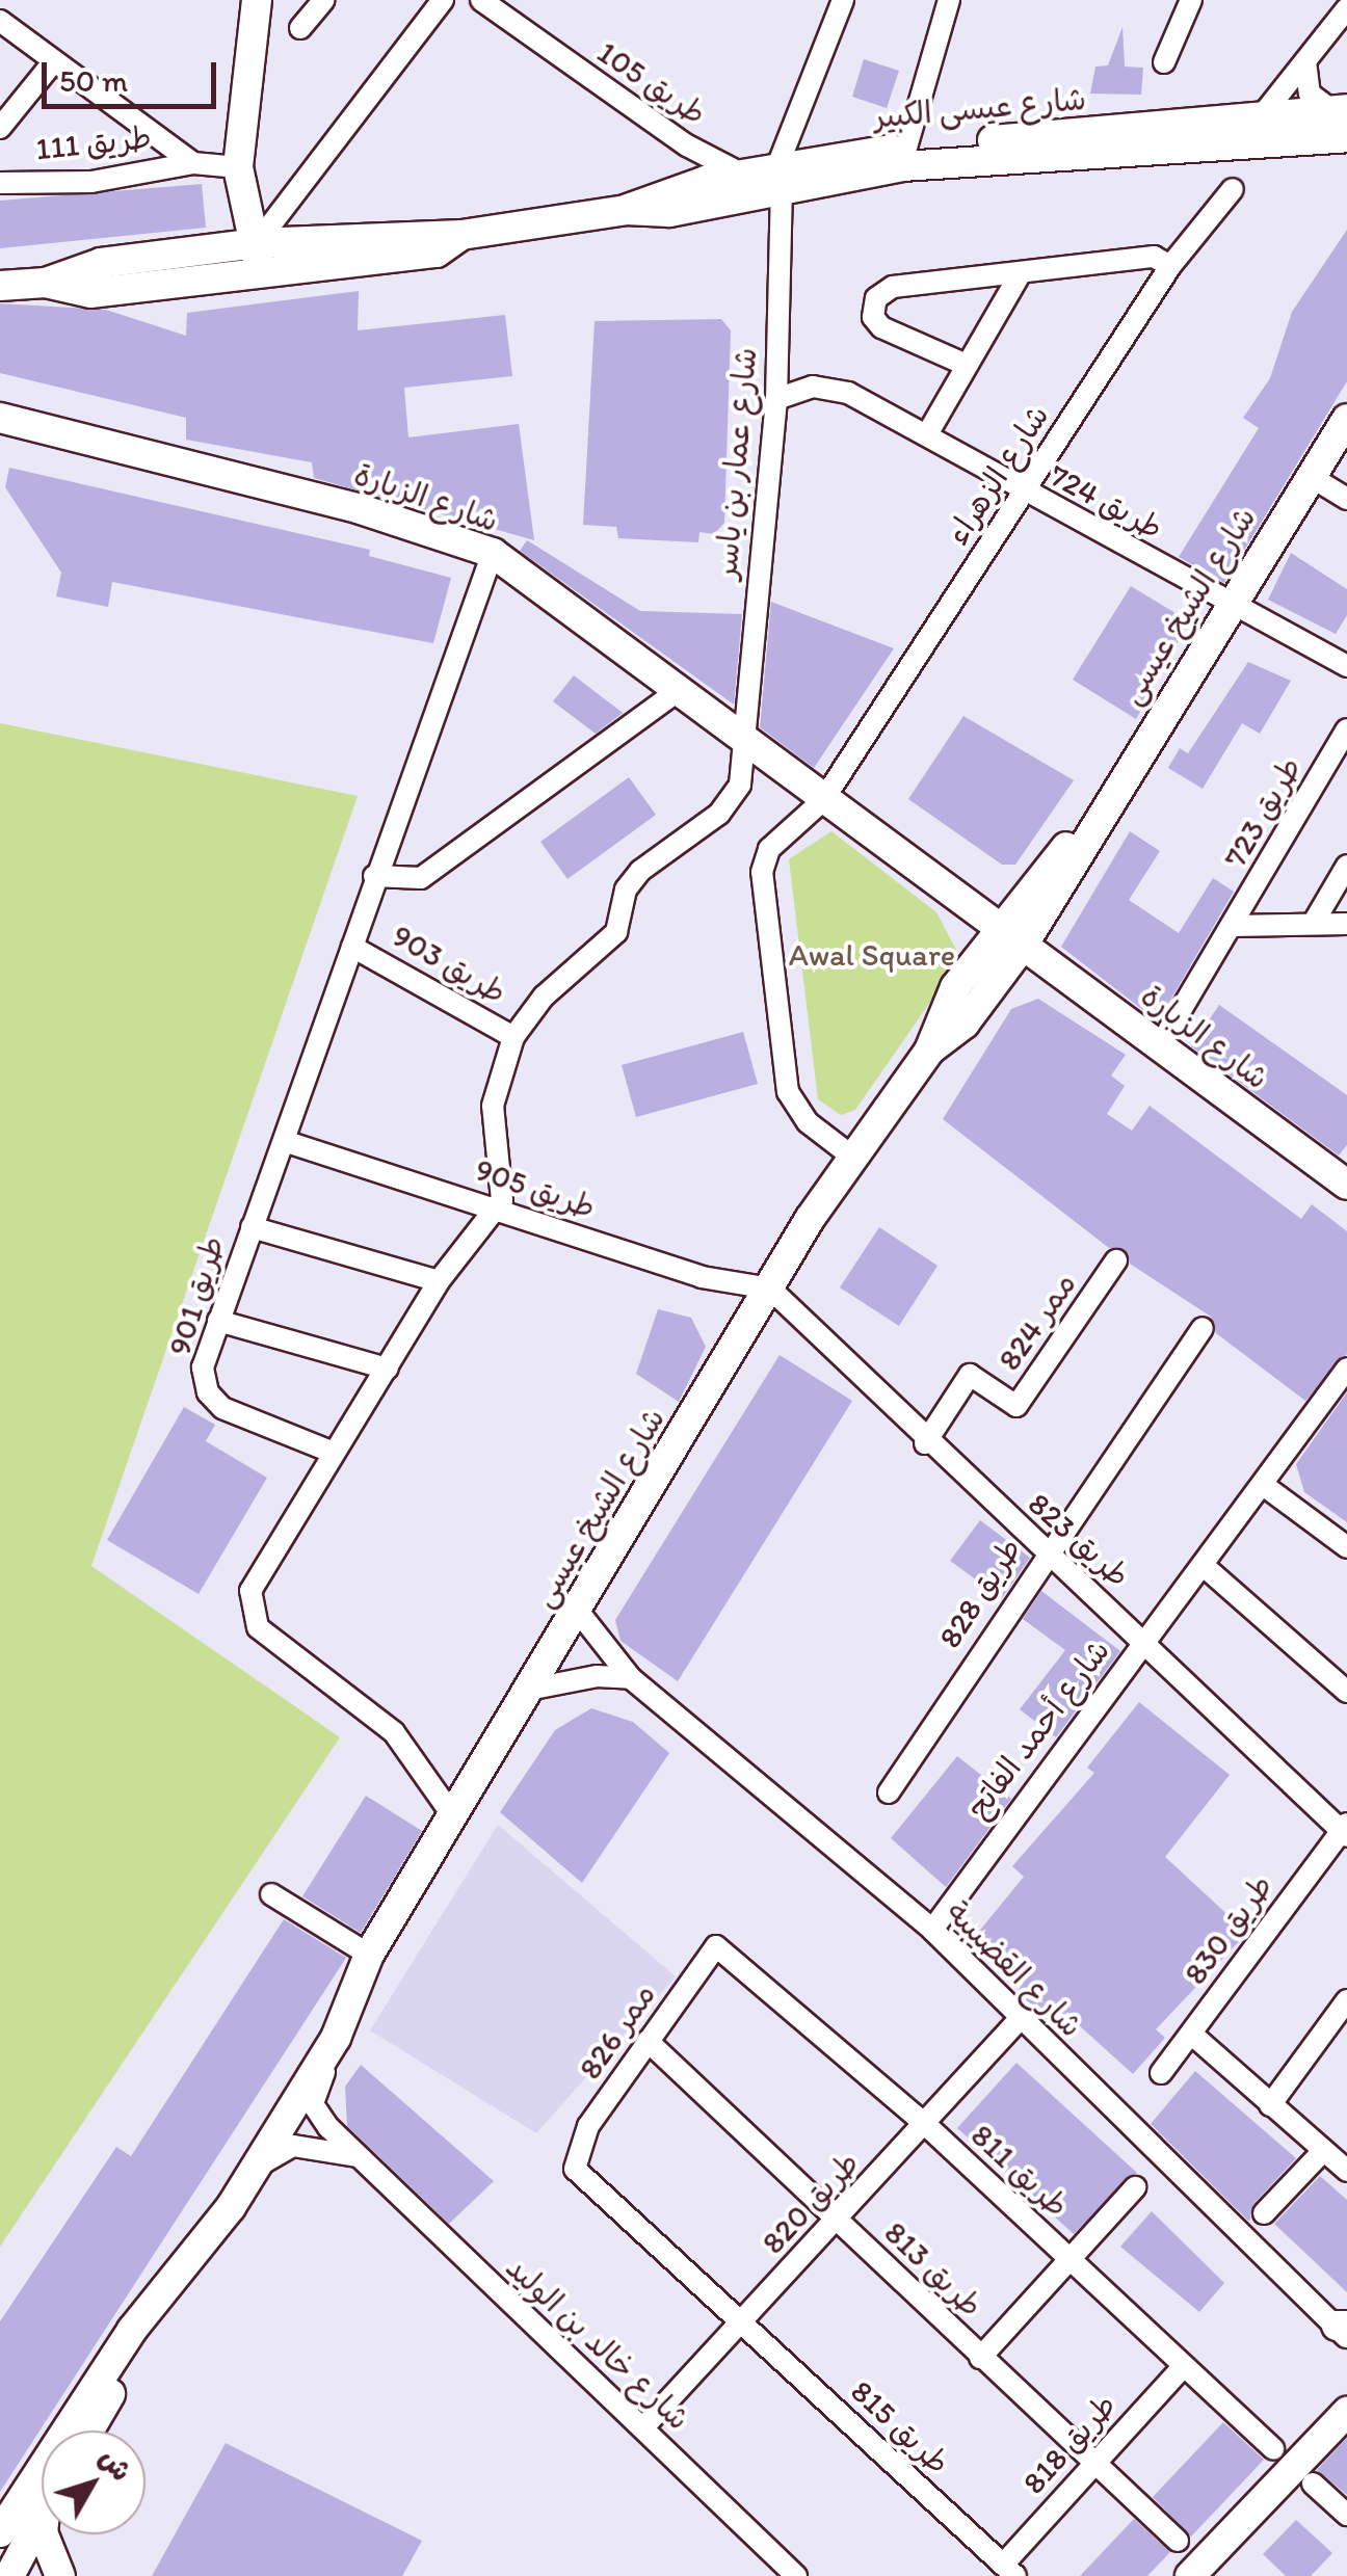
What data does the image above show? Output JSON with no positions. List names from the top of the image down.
{
  "streets": {
    "street": [
      "طريق 105",
      "شارع عيسى الكبير",
      "طريق 111",
      "شارع عمار بن ياسر",
      "شارع الزهراء",
      "شارع الزبارة",
      "طريق 724",
      "شارع الشيخ عيسى",
      "طريق 723",
      "طريق 903",
      "طريق 905",
      "طريق 901",
      "ممر 824",
      "طريق 823",
      "طريق 828",
      "شارع أحمد الفاتح",
      "طريق 830",
      "شارع القضيبية",
      "ممر 826",
      "طريق 811",
      "طريق 820",
      "طريق 813",
      "شارع خالد بن الوليد",
      "طريق 815",
      "طريق 818"
    ]
  },
  "crossings": [
    ["طريق 105", "شارع عيسى الكبير"],
    ["شارع عيسى الكبير", "شارع عمار بن ياسر"],
    ["شارع عمار بن ياسر", "شارع الزبارة"],
    ["شارع عمار بن ياسر", "طريق 724"],
    ["شارع عمار بن ياسر", "طريق 903"],
    ["شارع الزهراء", "شارع الزبارة"],
    ["شارع الزهراء", "طريق 724"],
    ["شارع الزبارة", "شارع الشيخ عيسى"],
    ["شارع الزبارة", "طريق 723"],
    ["شارع الزبارة", "طريق 903"],
    ["شارع الزبارة", "طريق 901"],
    ["طريق 724", "شارع الشيخ عيسى"],
    ["شارع الشيخ عيسى", "طريق 905"],
    ["شارع الشيخ عيسى", "طريق 823"],
    ["شارع الشيخ عيسى", "شارع القضيبية"],
    ["شارع الشيخ عيسى", "شارع خالد بن الوليد"],
    ["طريق 903", "طريق 905"],
    ["طريق 903", "طريق 901"],
    ["طريق 905", "طريق 901"],
    ["طريق 905", "طريق 823"],
    ["ممر 824", "طريق 823"],
    ["طريق 823", "طريق 828"],
    ["طريق 823", "شارع أحمد الفاتح"],
    ["طريق 823", "طريق 830"],
    ["شارع أحمد الفاتح", "شارع القضيبية"],
    ["شارع القضيبية", "طريق 820"],
    ["ممر 826", "طريق 811"],
    ["ممر 826", "طريق 820"],
    ["ممر 826", "طريق 813"],
    ["ممر 826", "طريق 815"],
    ["طريق 811", "طريق 820"],
    ["طريق 811", "طريق 818"],
    ["طريق 820", "طريق 813"],
    ["طريق 820", "شارع خالد بن الوليد"],
    ["طريق 820", "طريق 815"],
    ["طريق 813", "طريق 818"],
    ["طريق 815", "طريق 818"]
  ],
  "parks": ["Awal Square"],
  "scale_bar": "50 m",
  "north": "top right"
}
